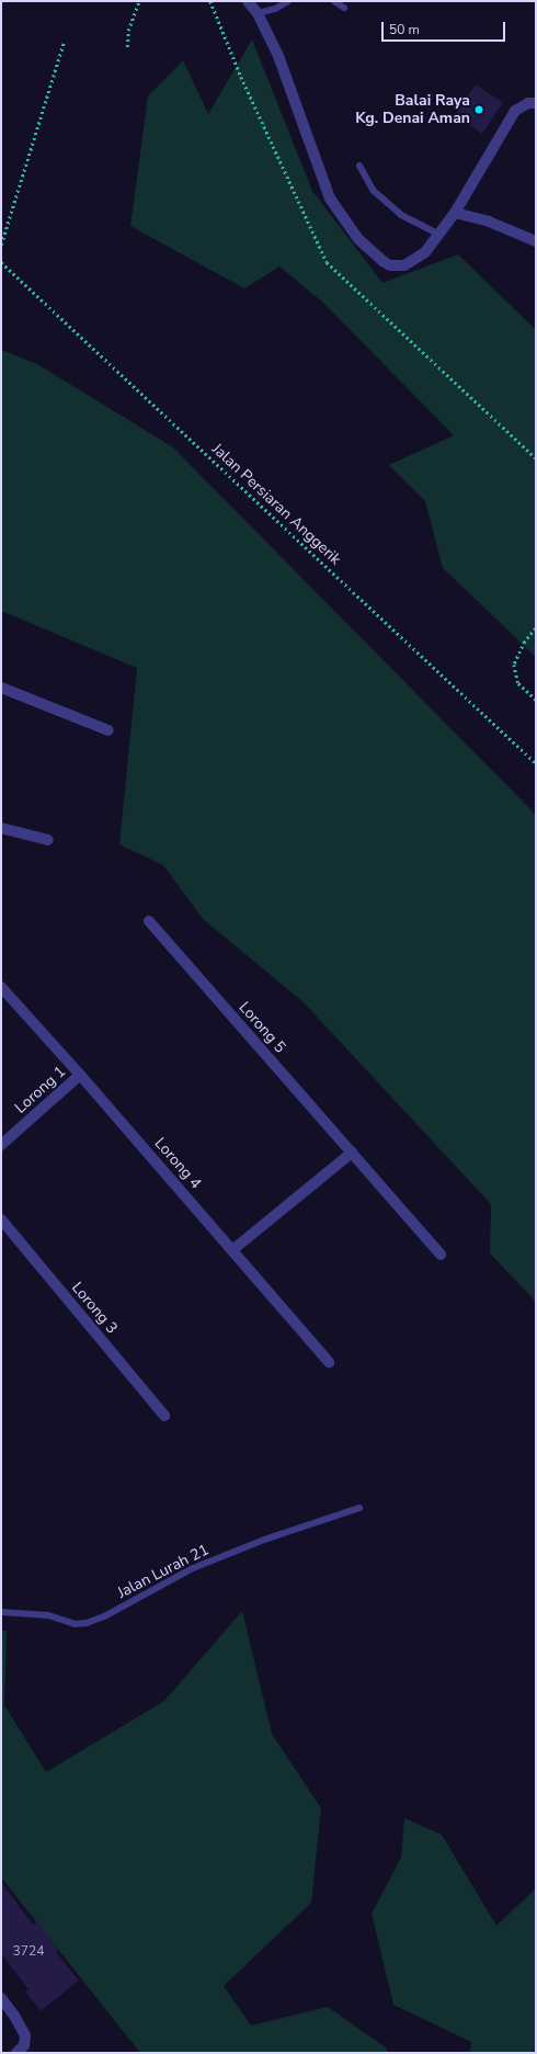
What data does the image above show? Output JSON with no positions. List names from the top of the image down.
{
  "streets": {
    "street": [
      "Lorong 5",
      "Lorong 1",
      "Lorong 4",
      "Lorong 3"
    ],
    "lane": ["Jalan Lurah 21"],
    "path": ["Jalan Persiaran Anggerik"]
  },
  "crossings": [
    ["Lorong 1", "Lorong 4"]
  ],
  "places": ["Balai Raya Kg. Denai Aman"],
  "house_numbers": ["3724"],
  "scale_bar": "50 m"
}
